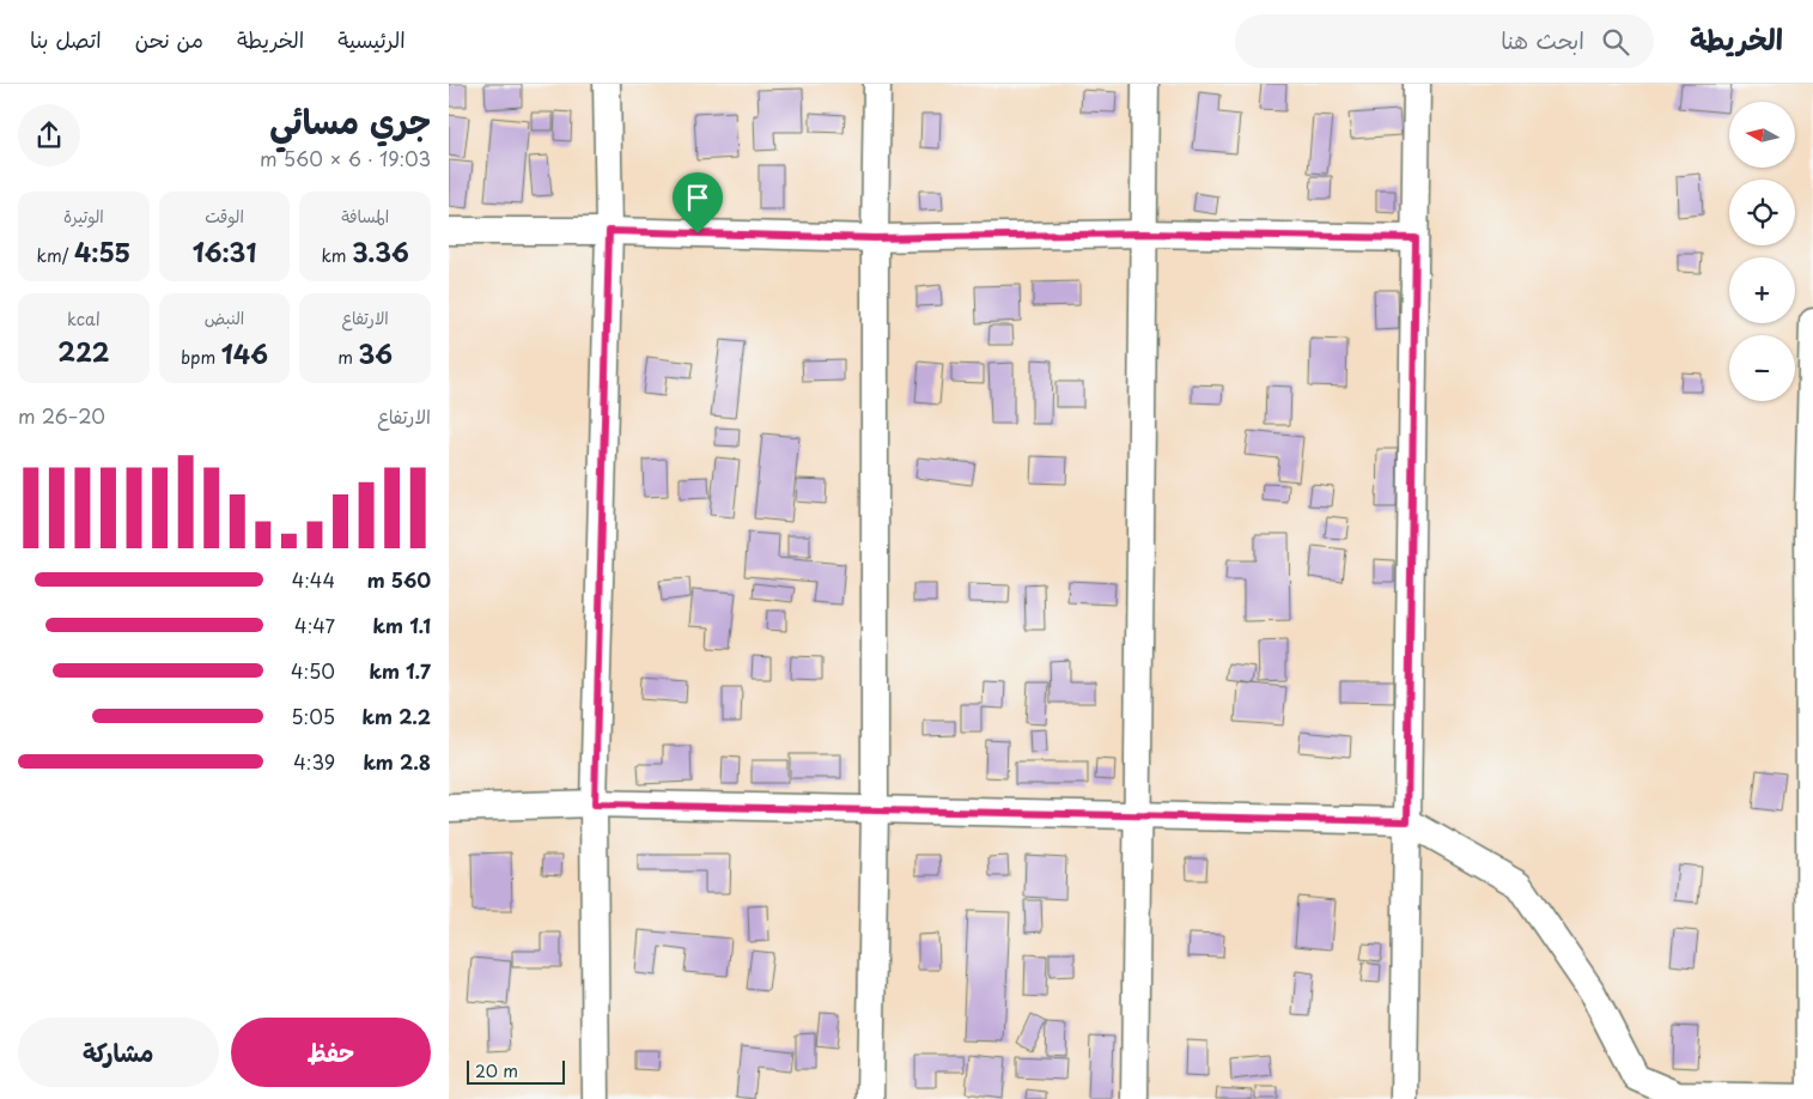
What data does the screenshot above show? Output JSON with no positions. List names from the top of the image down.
{
  "scale_bar": "20 m",
  "north": "left",
  "page": {
    "header": "الخريطة",
    "search": "ابحث هنا",
    "nav": [
      "الرئيسية",
      "الخريطة",
      "من نحن",
      "اتصل بنا"
    ],
    "heading": ["جري مسائي", "19:03 · 6 × 560 m"],
    "map_buttons": ["+", "−"],
    "stats": [
      ["المسافة", "3.36 km"],
      ["الوقت", "16:31"],
      ["الوتيرة", "4:55 /km"],
      ["الارتفاع", "36 m"],
      ["النبض", "146 bpm"],
      ["kcal", "222"]
    ],
    "chart": ["الارتفاع", "20–26 m"],
    "list": [
      {
        "name": "560 m",
        "note": "4:44"
      },
      {
        "name": "1.1 km",
        "note": "4:47"
      },
      {
        "name": "1.7 km",
        "note": "4:50"
      },
      {
        "name": "2.2 km",
        "note": "5:05"
      },
      {
        "name": "2.8 km",
        "note": "4:39"
      }
    ],
    "buttons": ["حفظ", "مشاركة"],
    "scale": "20 m"
  }
}
